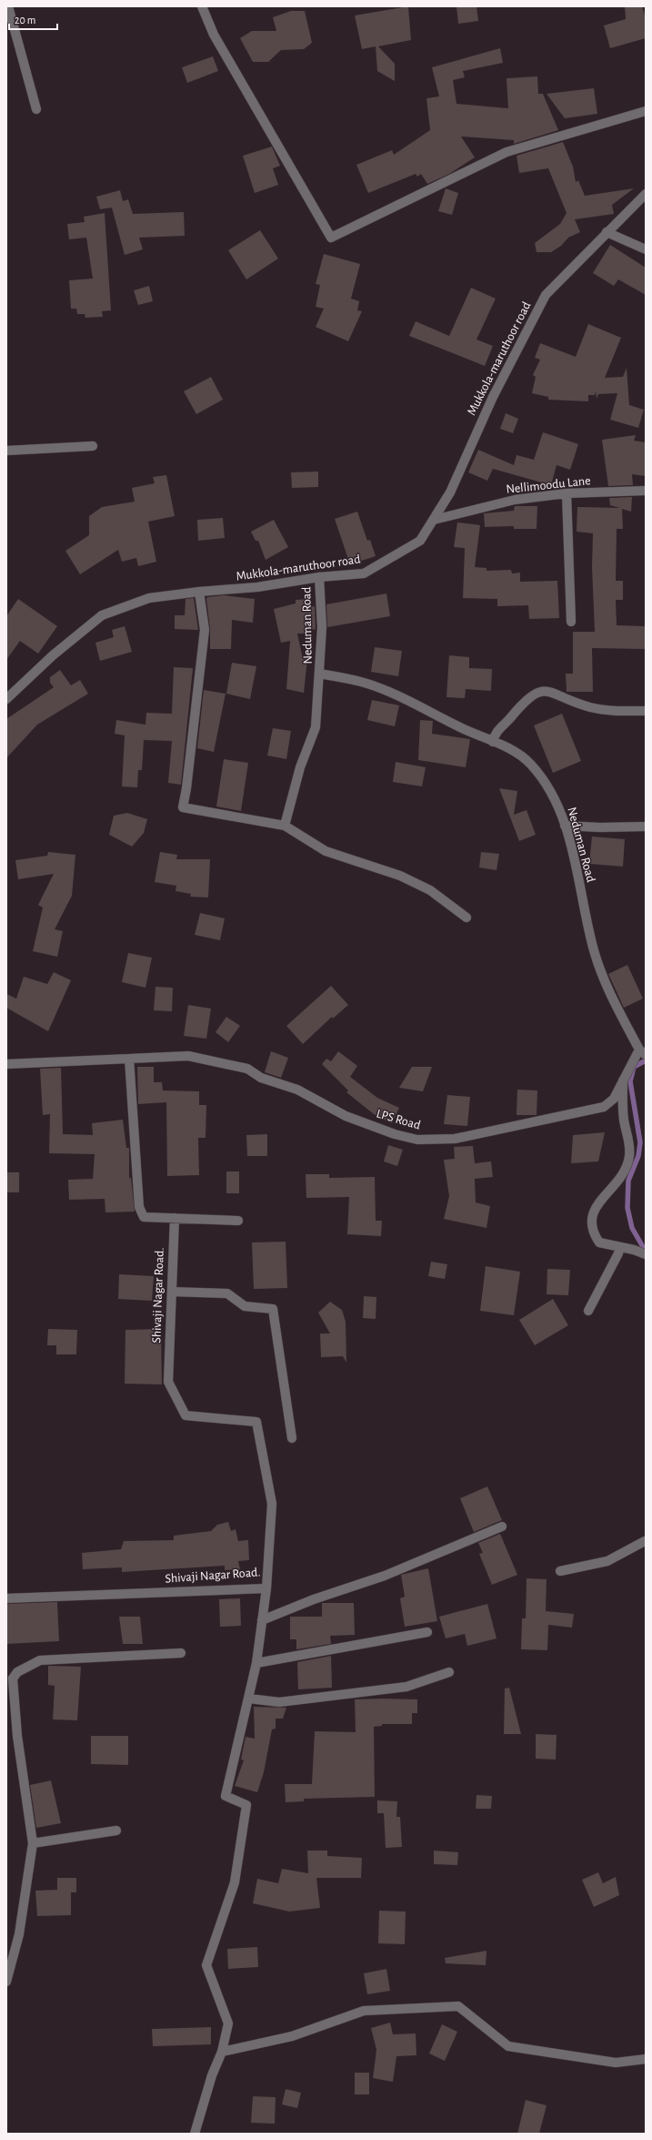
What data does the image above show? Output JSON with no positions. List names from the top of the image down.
{
  "streets": {
    "street": [
      "Mukkola-maruthoor road",
      "Nellimoodu Lane",
      "Neduman Road",
      "LPS Road",
      "Shivaji Nagar Road."
    ]
  },
  "crossings": [
    ["Mukkola-maruthoor road", "Nellimoodu Lane"],
    ["Mukkola-maruthoor road", "Neduman Road"],
    ["Neduman Road", "LPS Road"]
  ],
  "scale_bar": "20 m"
}
